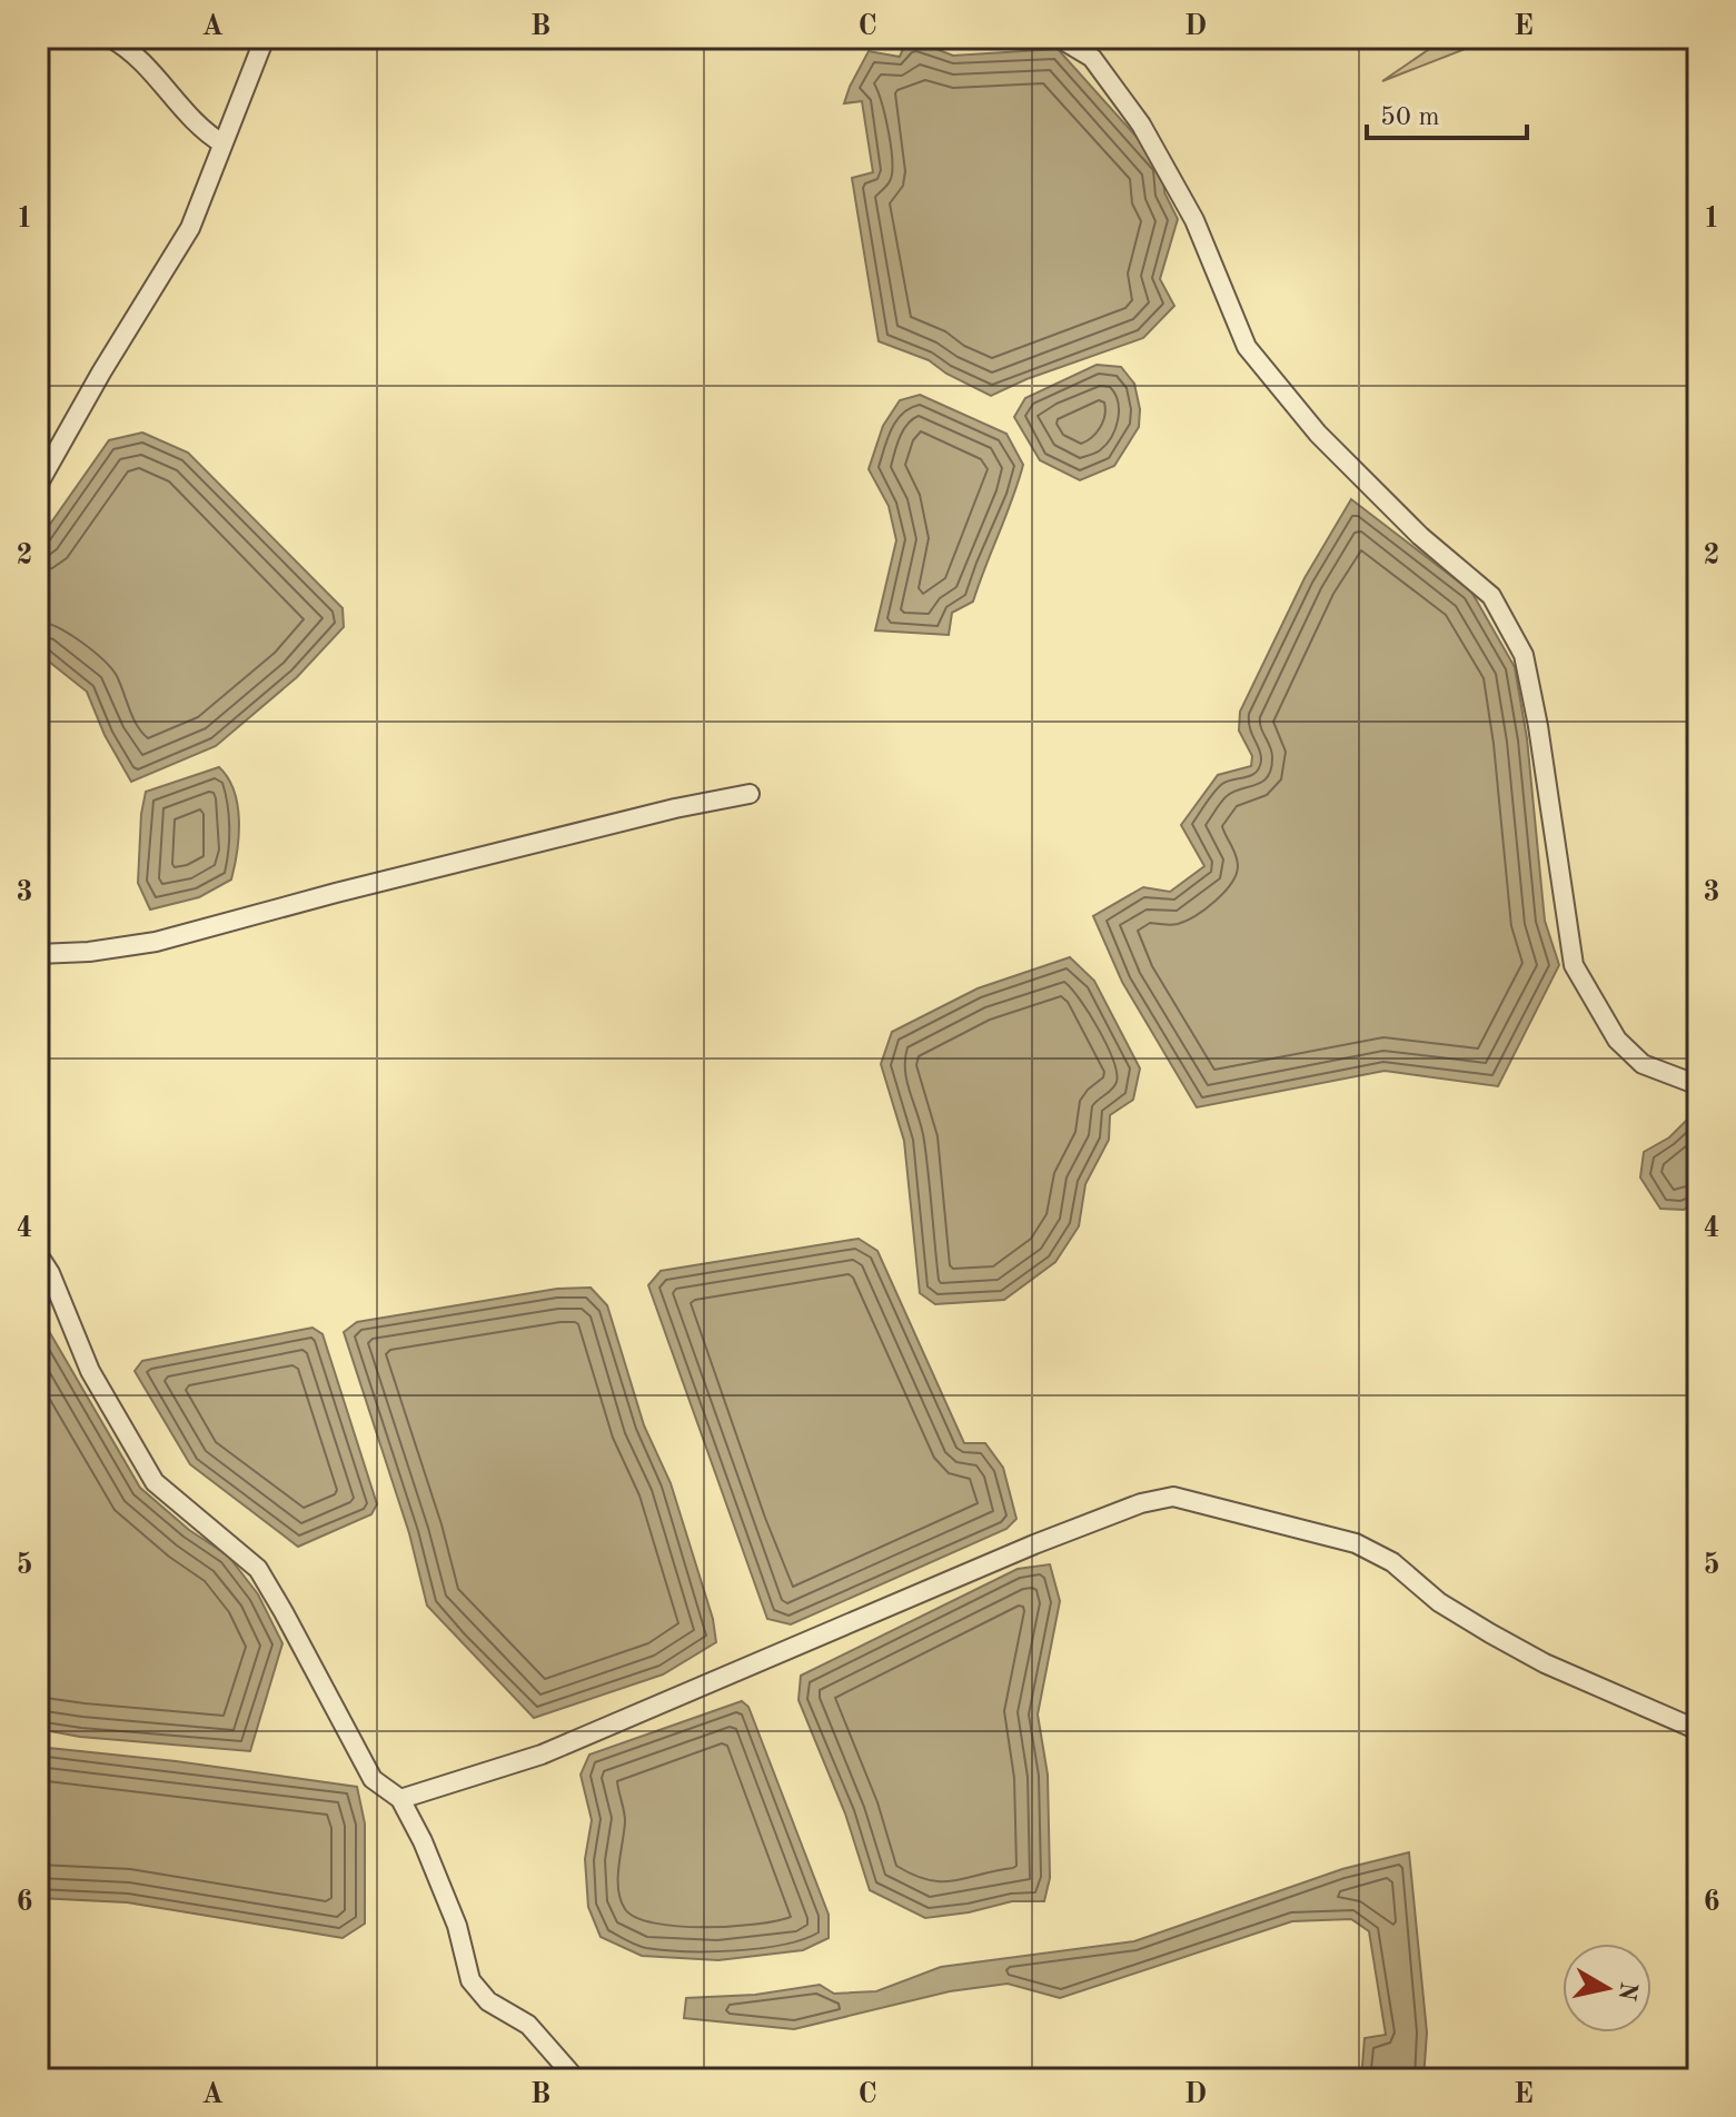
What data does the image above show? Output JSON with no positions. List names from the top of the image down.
{
  "scale_bar": "50 m",
  "north": "right",
  "grid": {
    "columns": [
      "A",
      "B",
      "C",
      "D",
      "E"
    ],
    "rows": [
      "1",
      "2",
      "3",
      "4",
      "5",
      "6"
    ]
  }
}
